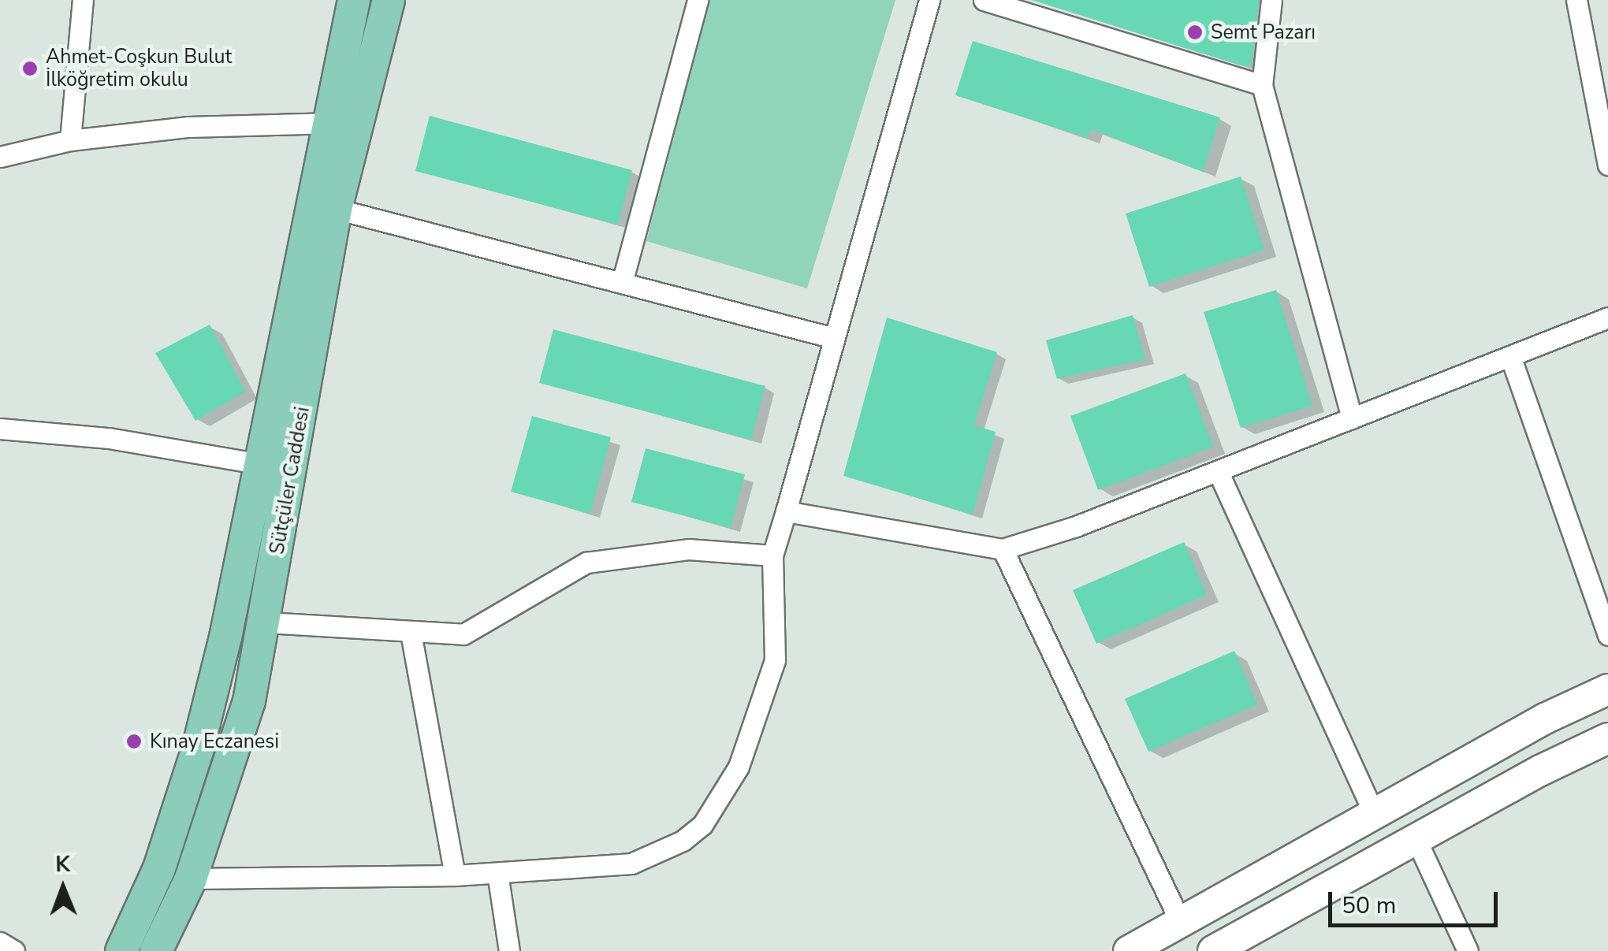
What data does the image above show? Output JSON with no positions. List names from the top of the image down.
{
  "streets": {
    "main road": ["Sütçüler Caddesi"]
  },
  "places": ["Semt Pazarı", "Ahmet-Coşkun Bulut İlköğretim okulu", "Kınay Eczanesi"],
  "scale_bar": "50 m",
  "north": "top"
}
